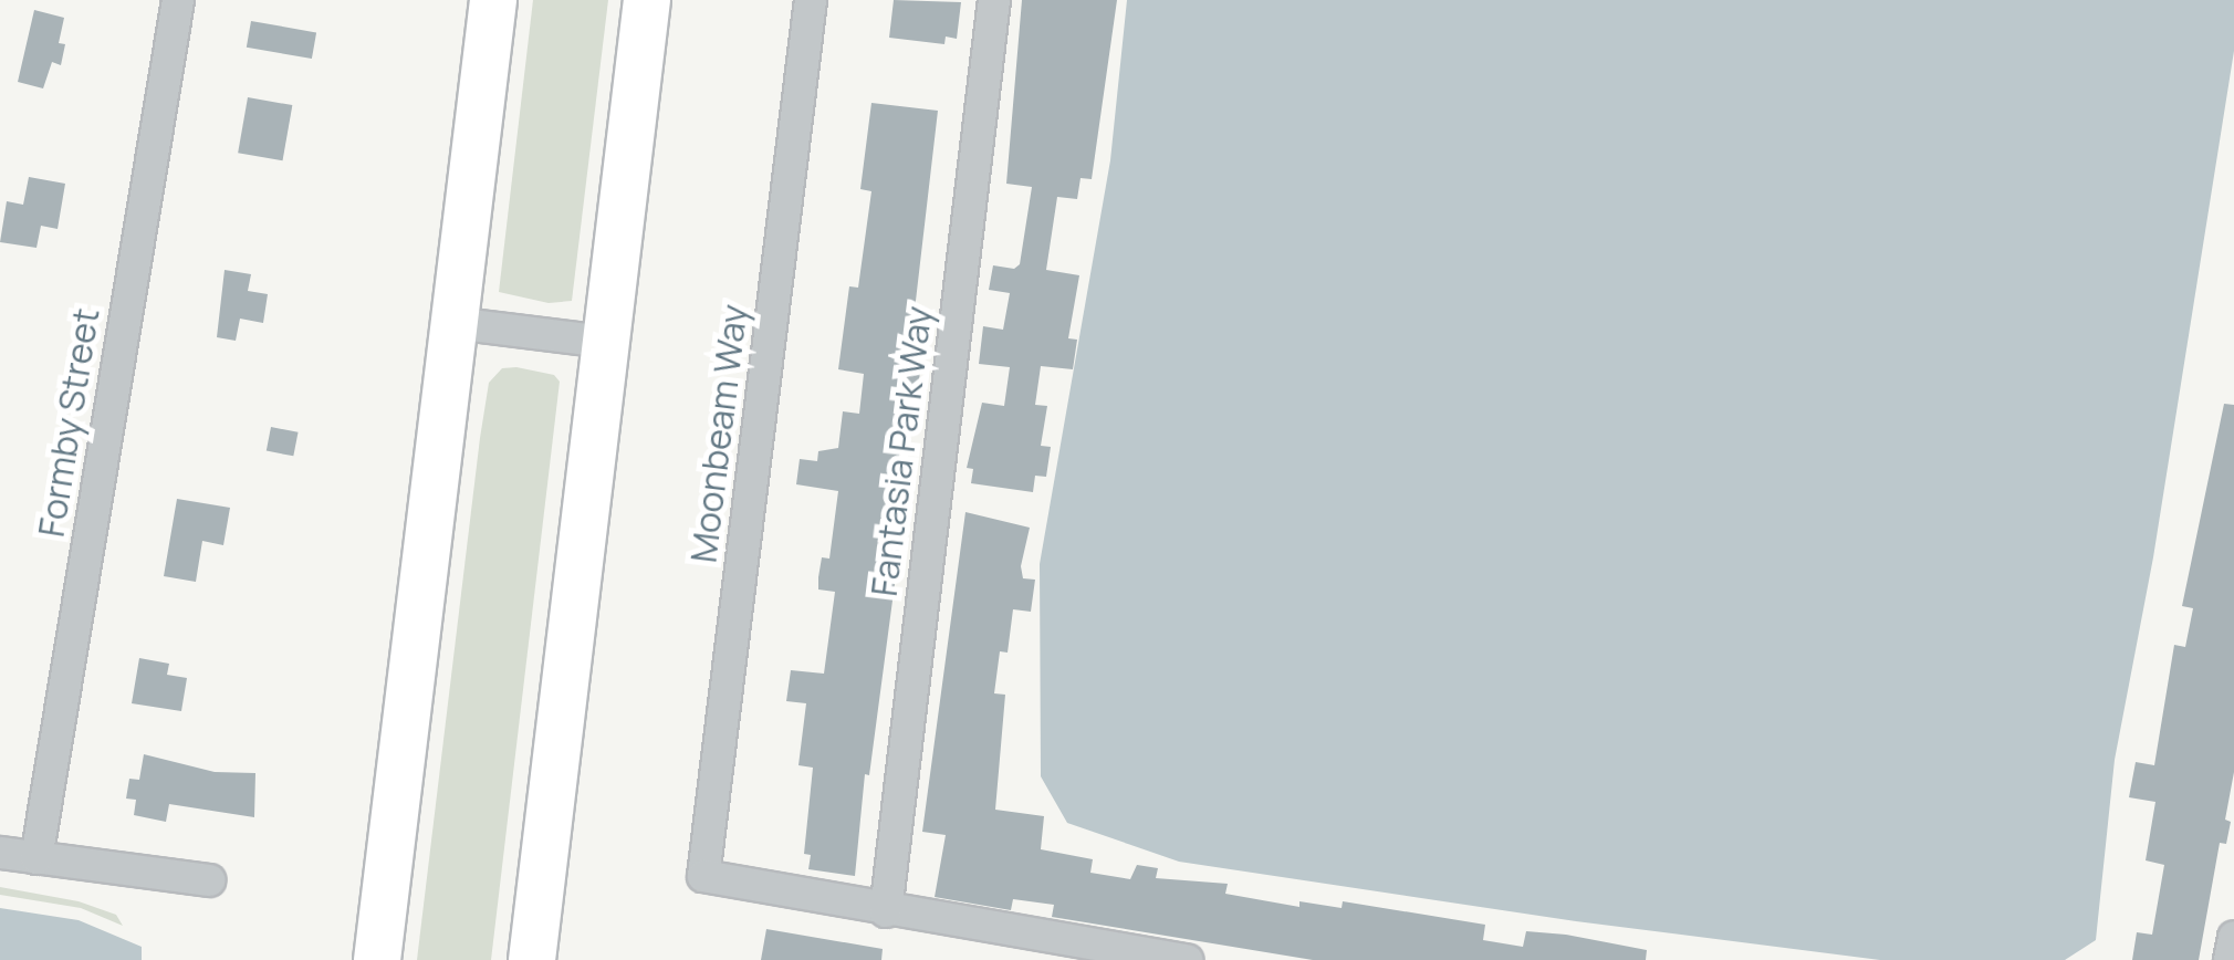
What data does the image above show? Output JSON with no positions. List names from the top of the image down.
{
  "streets": {
    "street": ["Formby Street", "Moonbeam Way", "Fantasia Park Way"]
  },
  "crossings": [
    ["Moonbeam Way", "Fantasia Park Way"]
  ]
}
